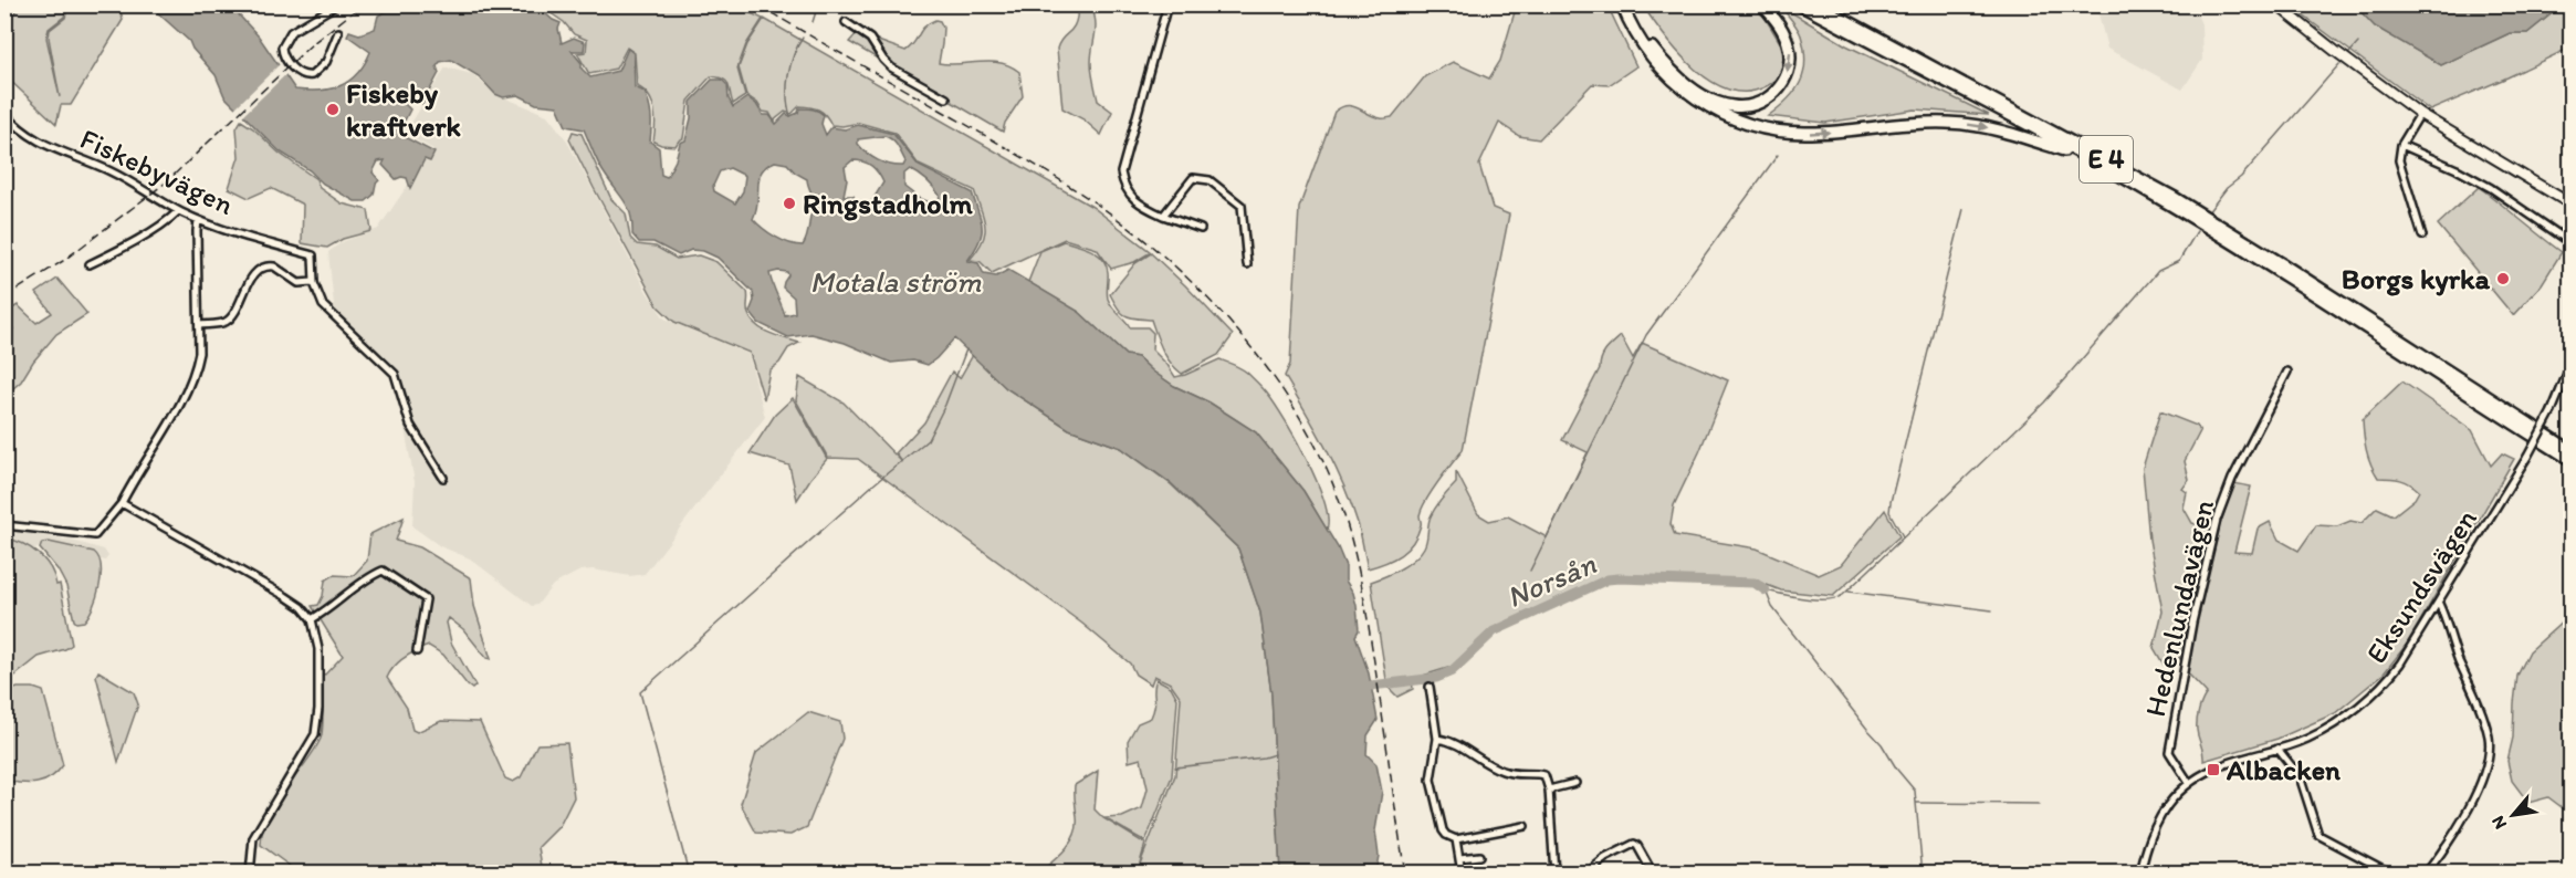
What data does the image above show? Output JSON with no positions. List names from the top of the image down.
{
  "streets": {
    "highway": ["E 4"],
    "street": ["Fiskebyvägen", "Eksundsvägen", "Hedenlundavägen"]
  },
  "crossings": [
    ["Eksundsvägen", "Hedenlundavägen"]
  ],
  "water": ["Motala ström", "Norsån"],
  "places": {
    "other": ["Fiskeby kraftverk", "Ringstadholm", "Borgs kyrka"],
    "transit": ["Albacken"]
  },
  "north": "bottom left"
}
